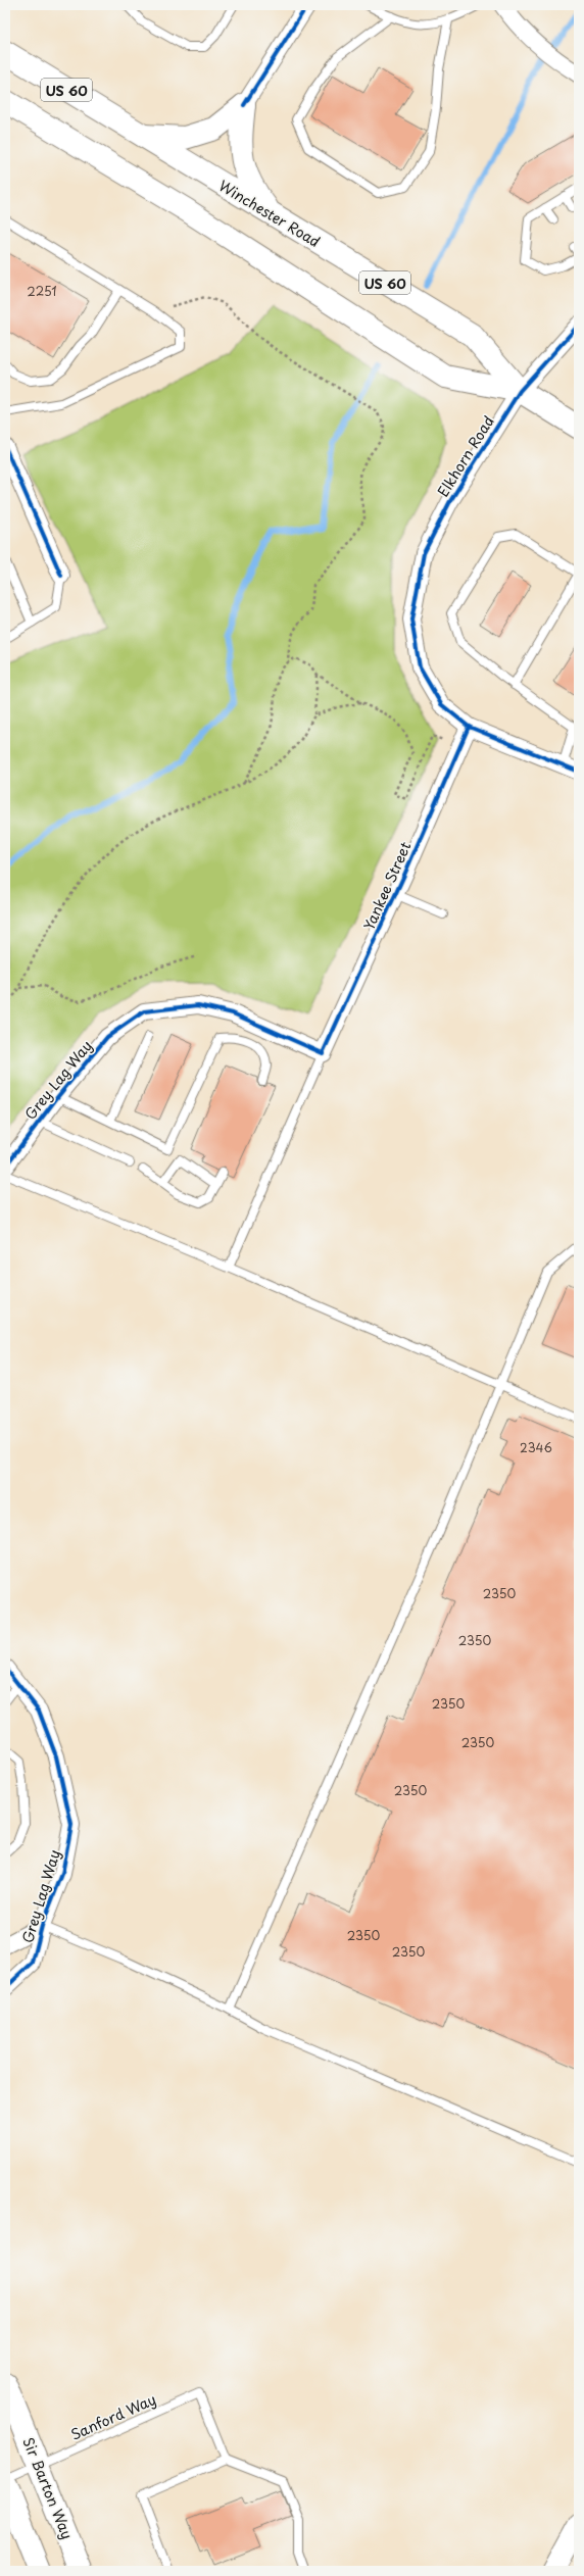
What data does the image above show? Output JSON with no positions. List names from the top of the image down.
{
  "streets": {
    "main road": ["US 60", "Winchester Road", "Sir Barton Way"],
    "street": ["Elkhorn Road", "Yankee Street", "Grey Lag Way"],
    "lane": ["Sanford Way"]
  },
  "crossings": [
    ["Winchester Road", "Elkhorn Road"],
    ["Elkhorn Road", "Yankee Street"],
    ["Yankee Street", "Grey Lag Way"],
    ["Sanford Way", "Sir Barton Way"]
  ],
  "house_numbers": [
    "2251",
    "2346",
    "2350",
    "2350",
    "2350",
    "2350",
    "2350",
    "2350",
    "2350"
  ]
}
